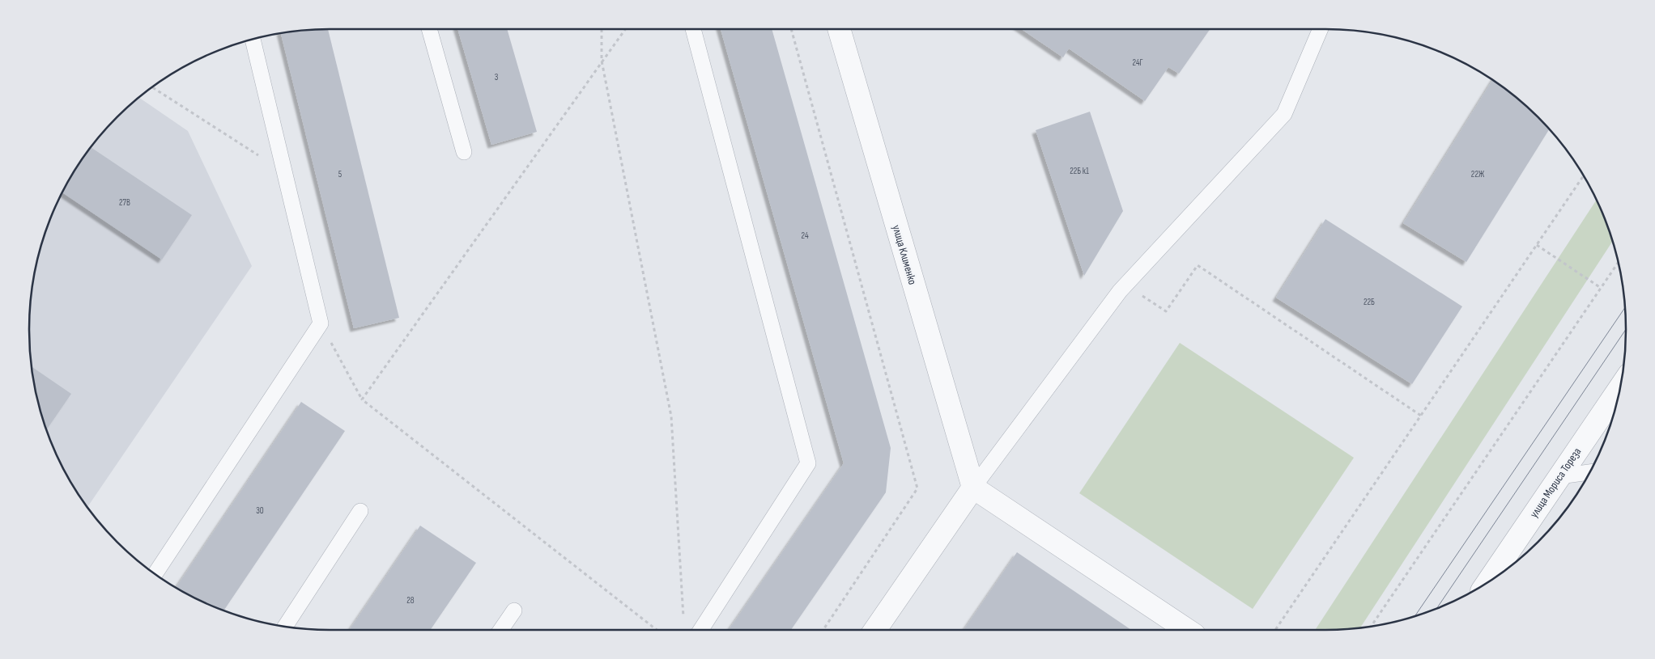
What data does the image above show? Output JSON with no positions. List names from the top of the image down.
{
  "streets": {
    "street": ["улица Клименко", "улица Мориса Тореза"]
  },
  "house_numbers": [
    "24Г",
    "3",
    "22Б к1",
    "5",
    "22Ж",
    "27В",
    "24",
    "22Б",
    "30",
    "28"
  ]
}
